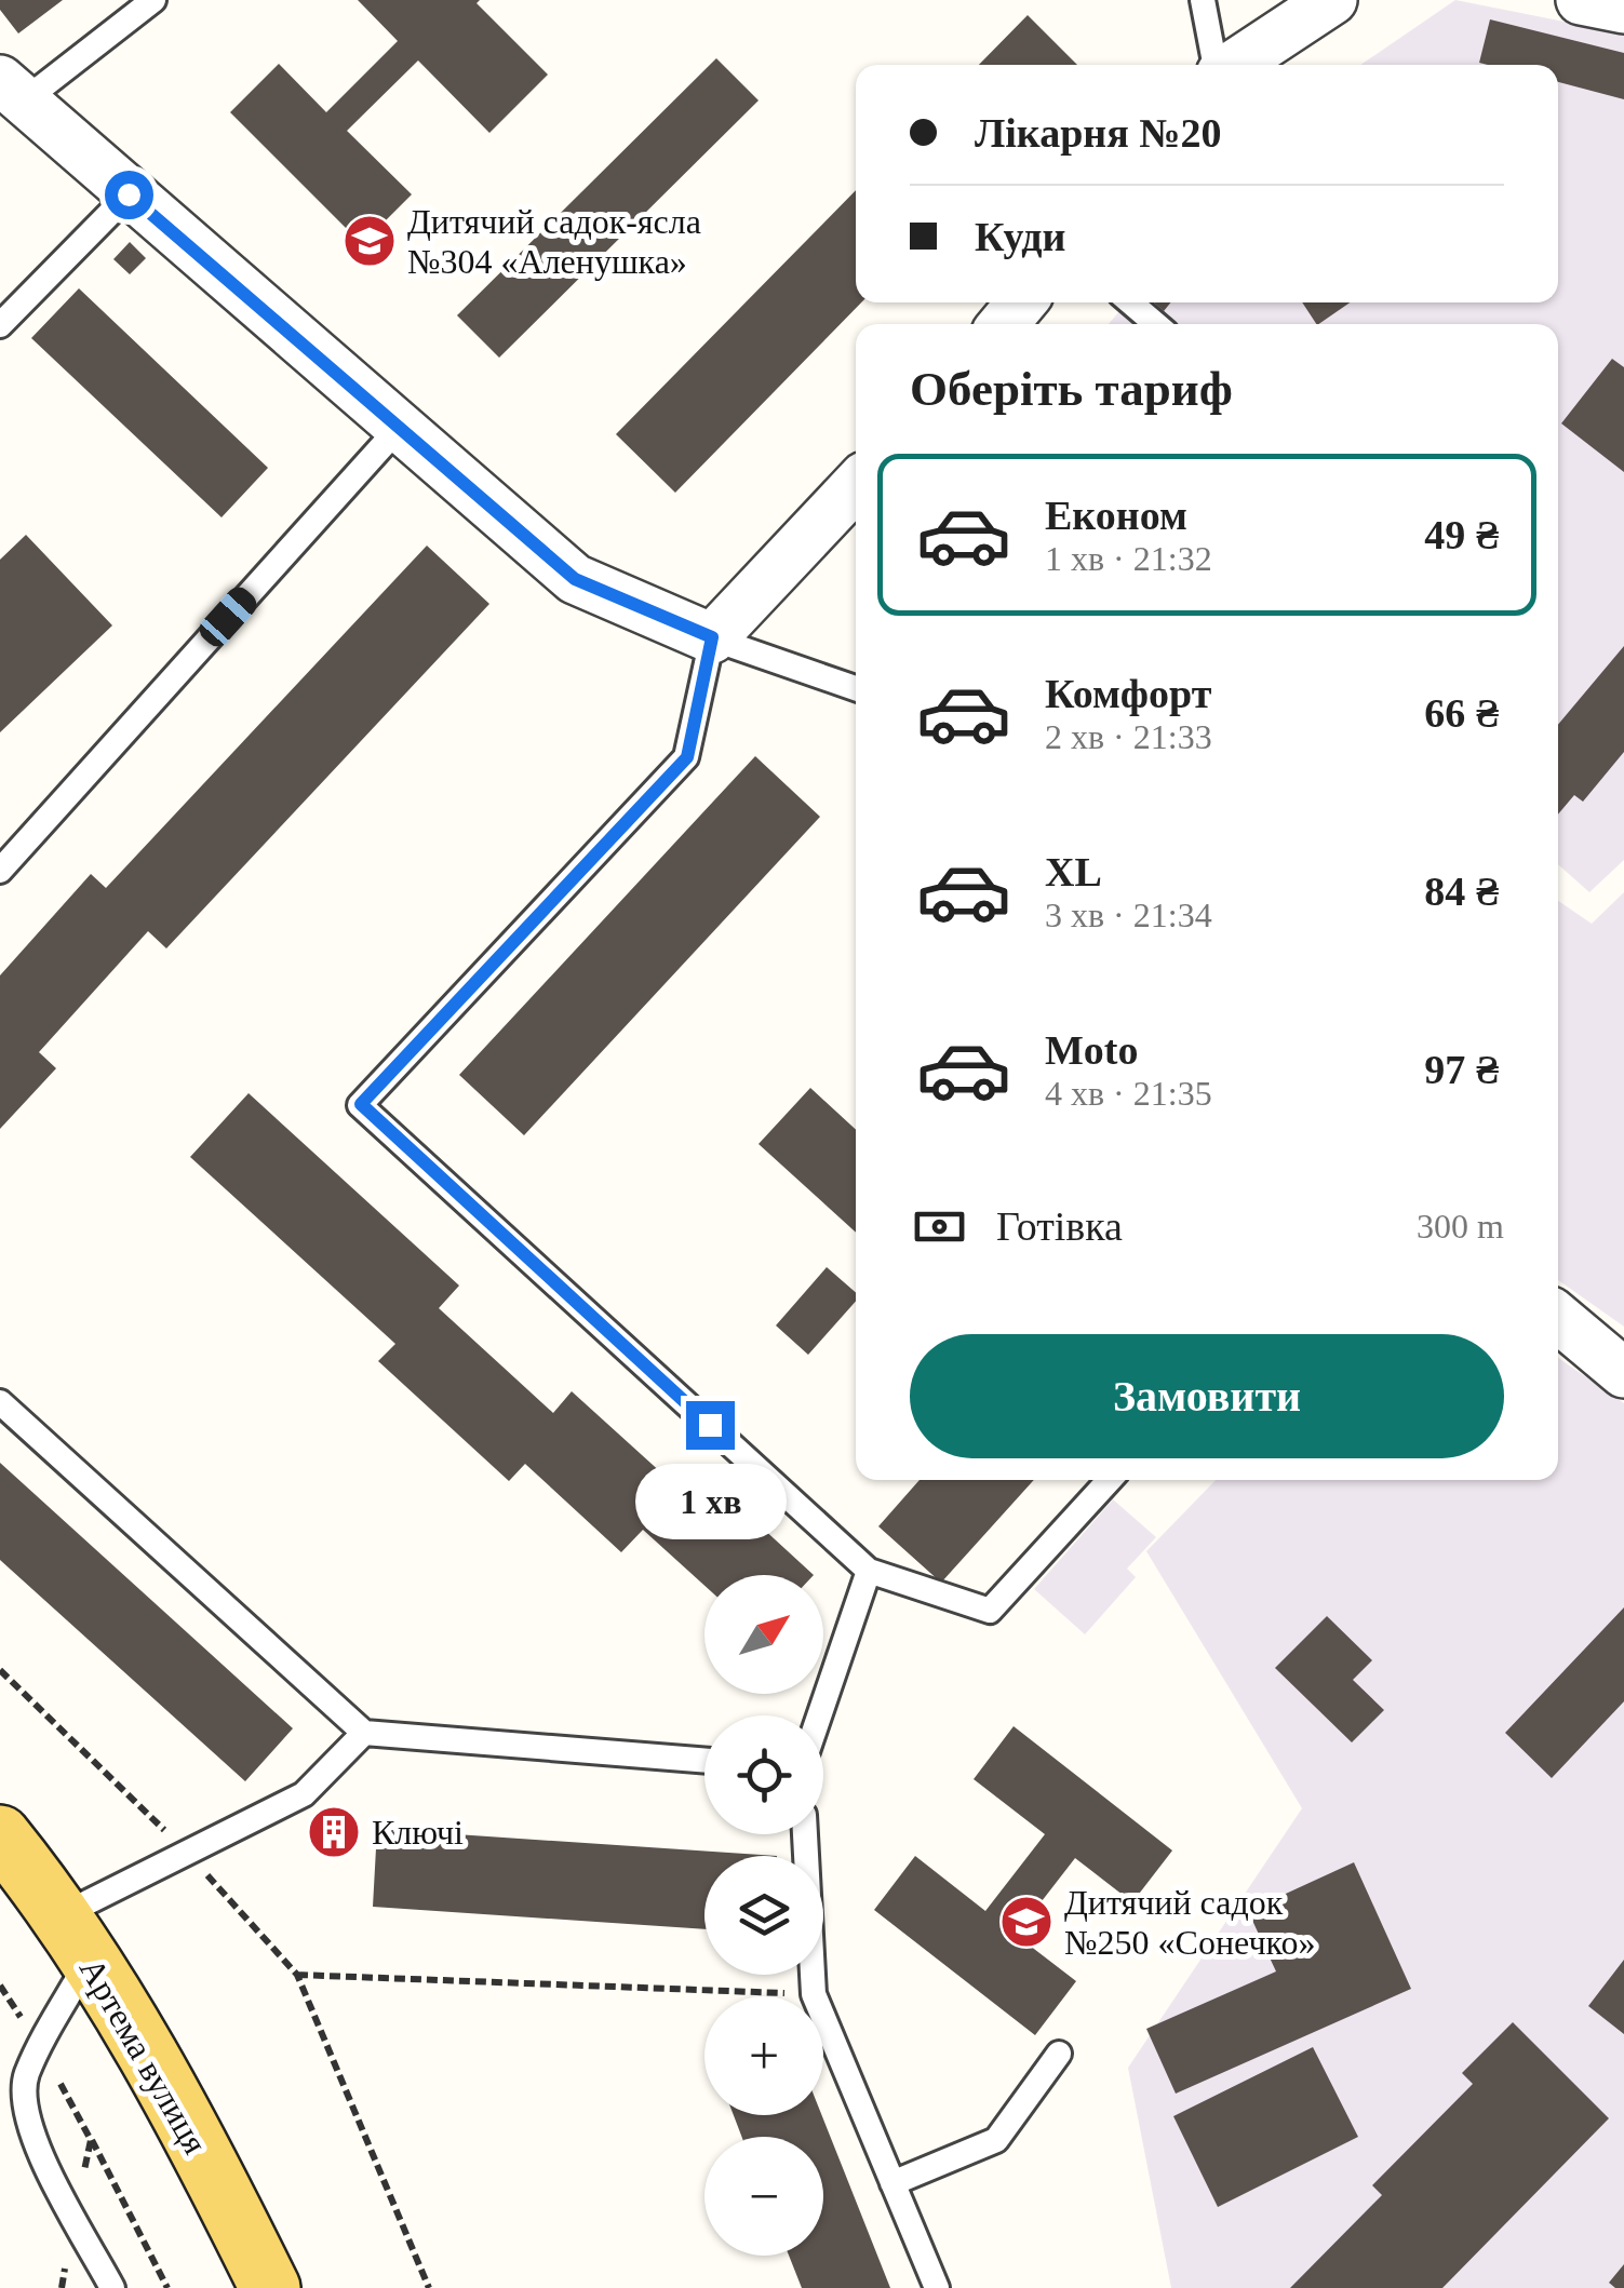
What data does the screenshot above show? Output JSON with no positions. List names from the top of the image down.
{
  "streets": {
    "main road": ["Артема вулиця"]
  },
  "places": {
    "school or university": ["Дитячий садок-ясла №304 «Аленушка»", "Дитячий садок №250 «Сонечко»"],
    "building": ["Ключі"]
  },
  "north": "top right",
  "page": {
    "banner": ["Лікарня №20", "Куди"],
    "heading": "Оберіть тариф",
    "list": [
      {
        "name": "Економ",
        "note": "1 хв · 21:32",
        "value": "49 ₴"
      },
      {
        "name": "Комфорт",
        "note": "2 хв · 21:33",
        "value": "66 ₴"
      },
      {
        "name": "XL",
        "note": "3 хв · 21:34",
        "value": "84 ₴"
      },
      {
        "name": "Moto",
        "note": "4 хв · 21:35",
        "value": "97 ₴"
      }
    ],
    "pay": ["Готівка", "300 m"],
    "buttons": "Замовити",
    "bubble": "1 хв",
    "map_buttons": ["+", "−"]
  }
}
